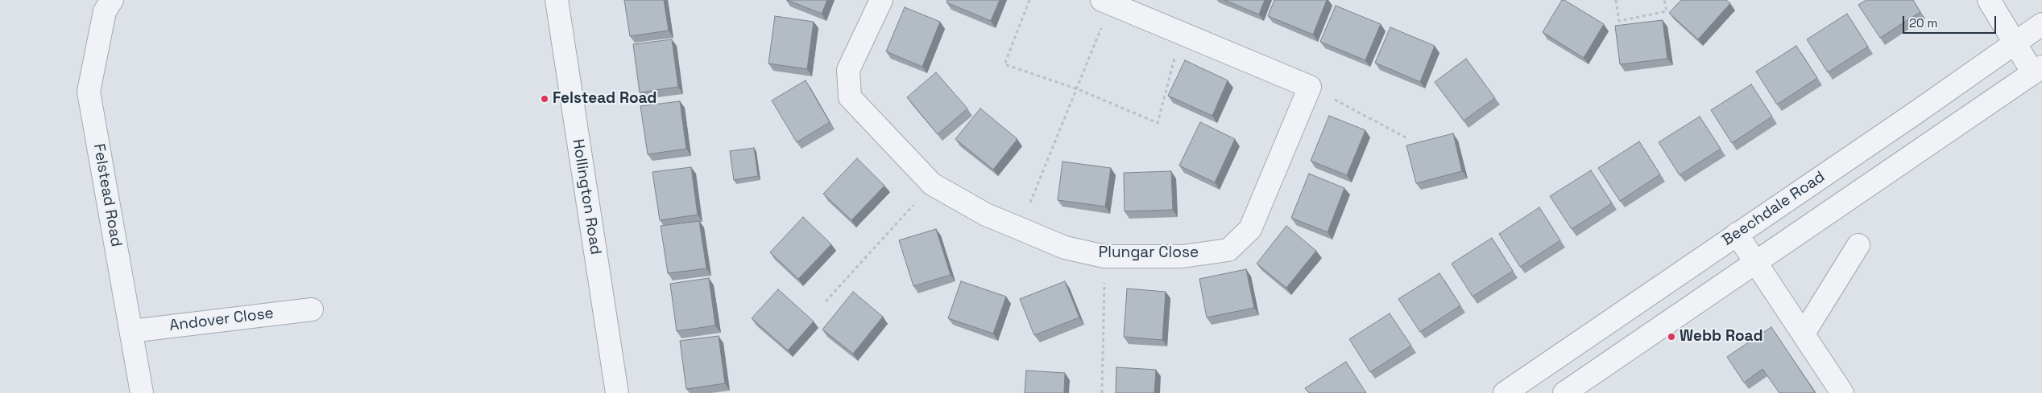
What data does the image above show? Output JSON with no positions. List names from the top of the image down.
{
  "streets": {
    "street": [
      "Felstead Road",
      "Hollington Road",
      "Beechdale Road",
      "Plungar Close",
      "Andover Close"
    ]
  },
  "crossings": [
    ["Felstead Road", "Andover Close"]
  ],
  "places": ["Felstead Road", "Webb Road"],
  "scale_bar": "20 m"
}
